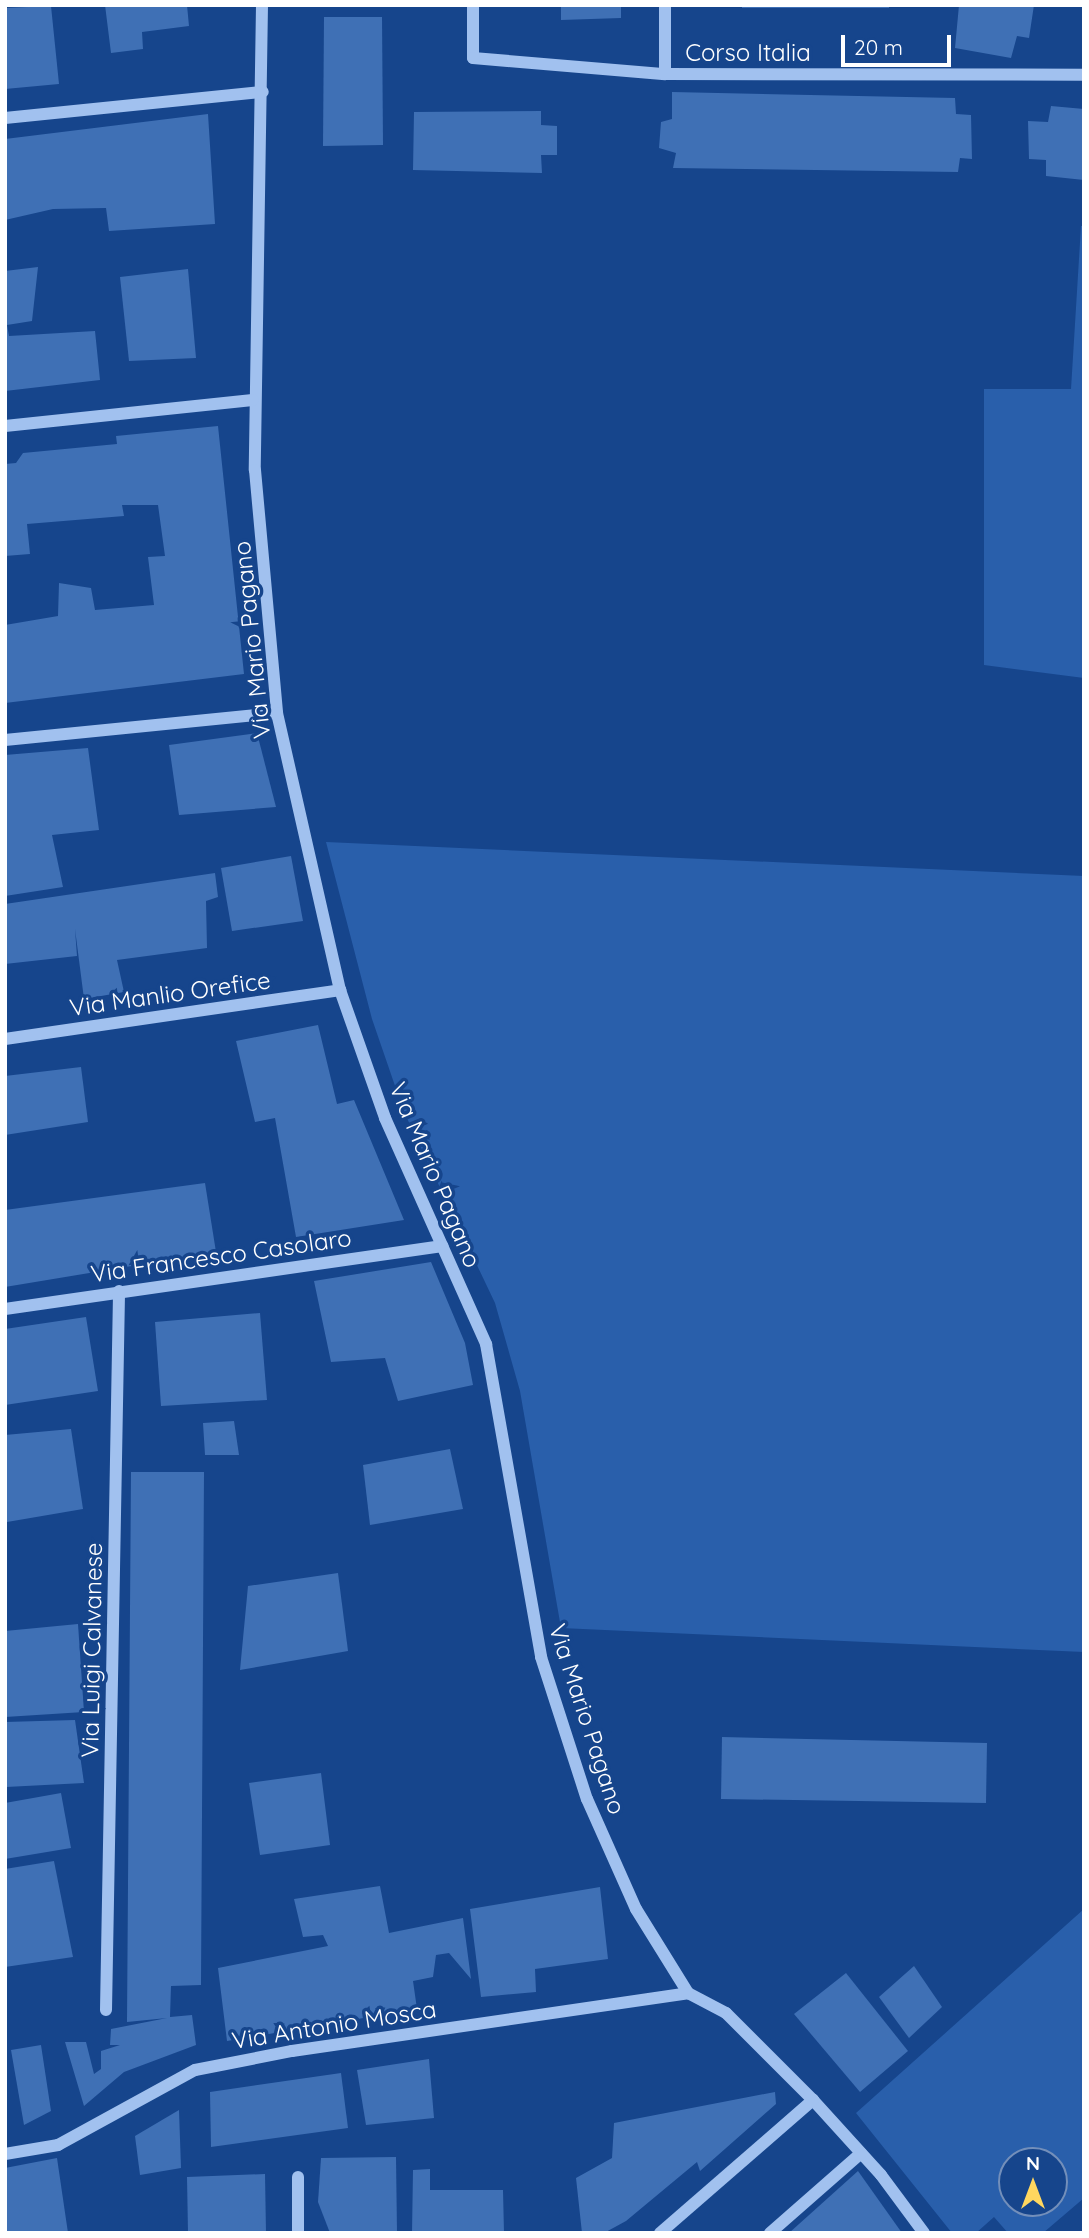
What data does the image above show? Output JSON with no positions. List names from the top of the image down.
{
  "streets": {
    "street": [
      "Corso Italia",
      "Via Mario Pagano",
      "Via Manlio Orefice",
      "Via Francesco Casolaro",
      "Via Luigi Calvanese",
      "Via Antonio Mosca"
    ]
  },
  "crossings": [
    ["Via Mario Pagano", "Via Manlio Orefice"],
    ["Via Mario Pagano", "Via Francesco Casolaro"],
    ["Via Mario Pagano", "Via Antonio Mosca"],
    ["Via Francesco Casolaro", "Via Luigi Calvanese"]
  ],
  "scale_bar": "20 m",
  "north": "top"
}
